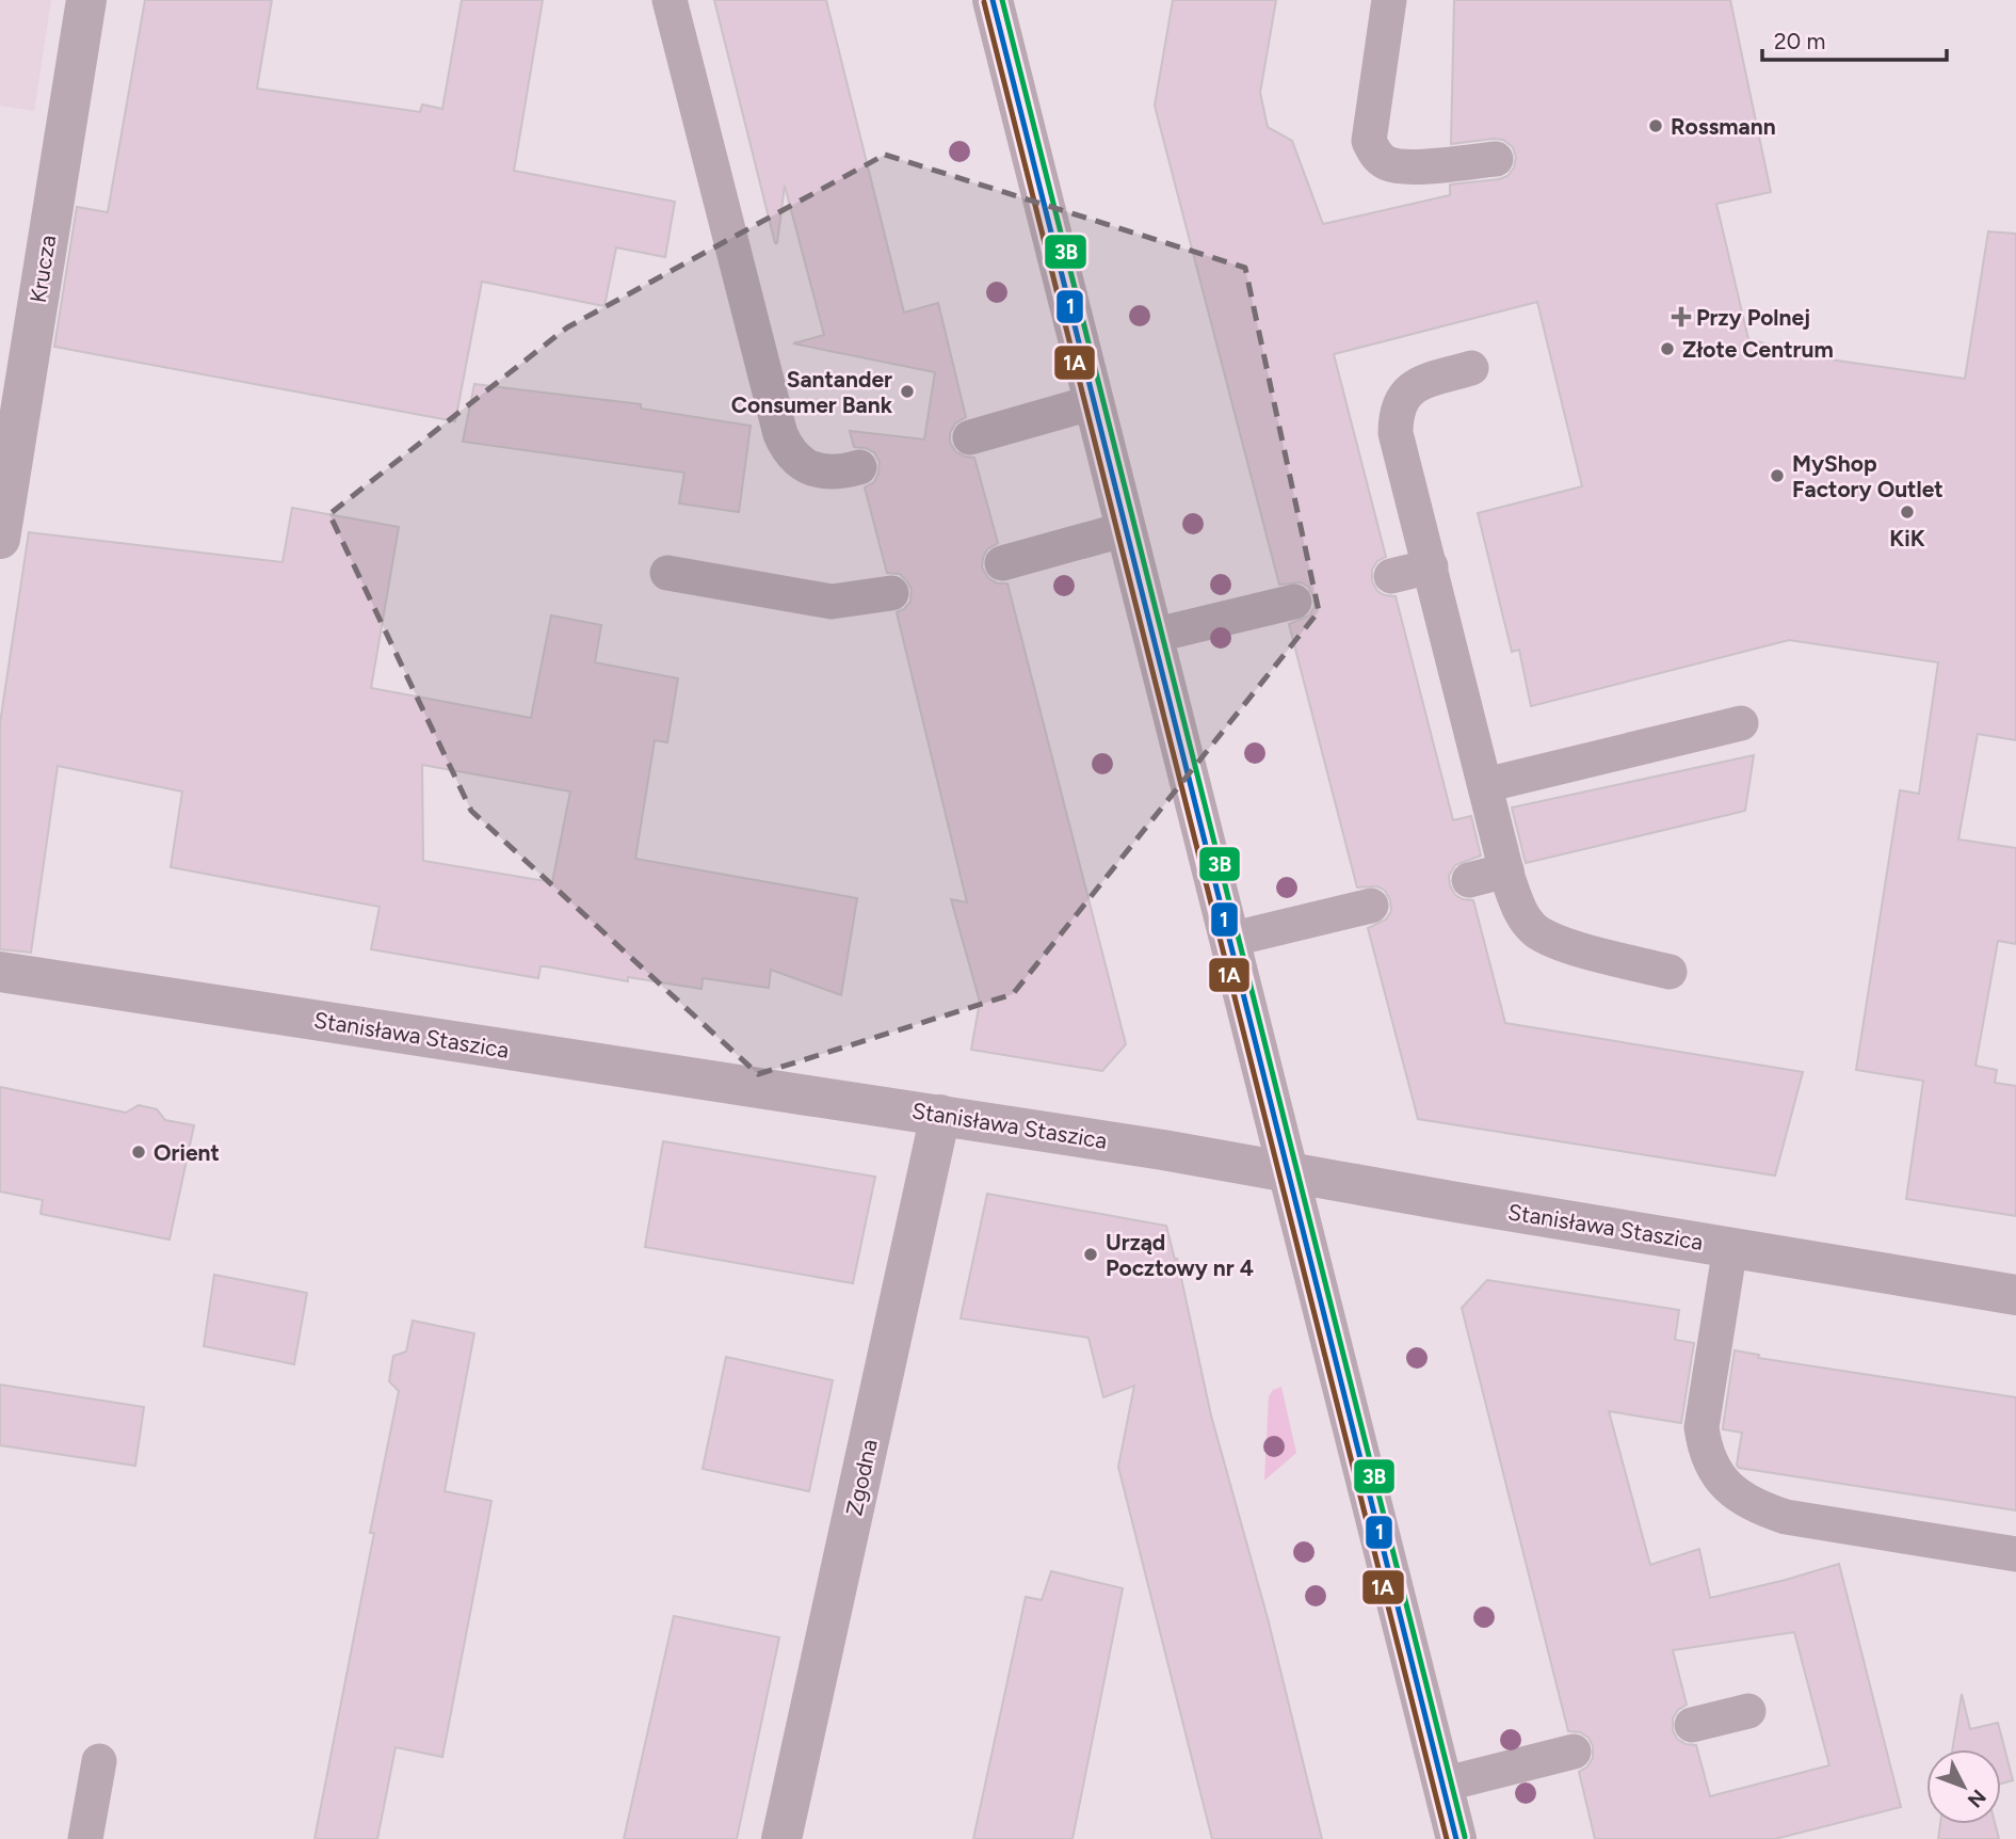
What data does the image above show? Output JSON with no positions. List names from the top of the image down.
{
  "streets": {
    "street": ["Krucza", "Stanisława Staszica", "Zgodna"]
  },
  "crossings": [
    ["Stanisława Staszica", "Zgodna"]
  ],
  "places": {
    "other": [
      "Rossmann",
      "Złote Centrum",
      "Santander Consumer Bank",
      "MyShop Factory Outlet",
      "KiK",
      "Orient",
      "Urząd Pocztowy nr 4"
    ],
    "health": ["Przy Polnej"]
  },
  "lines": ["transit line 1", "transit line 3B", "transit line 1A"],
  "scale_bar": "20 m",
  "north": "bottom right"
}
